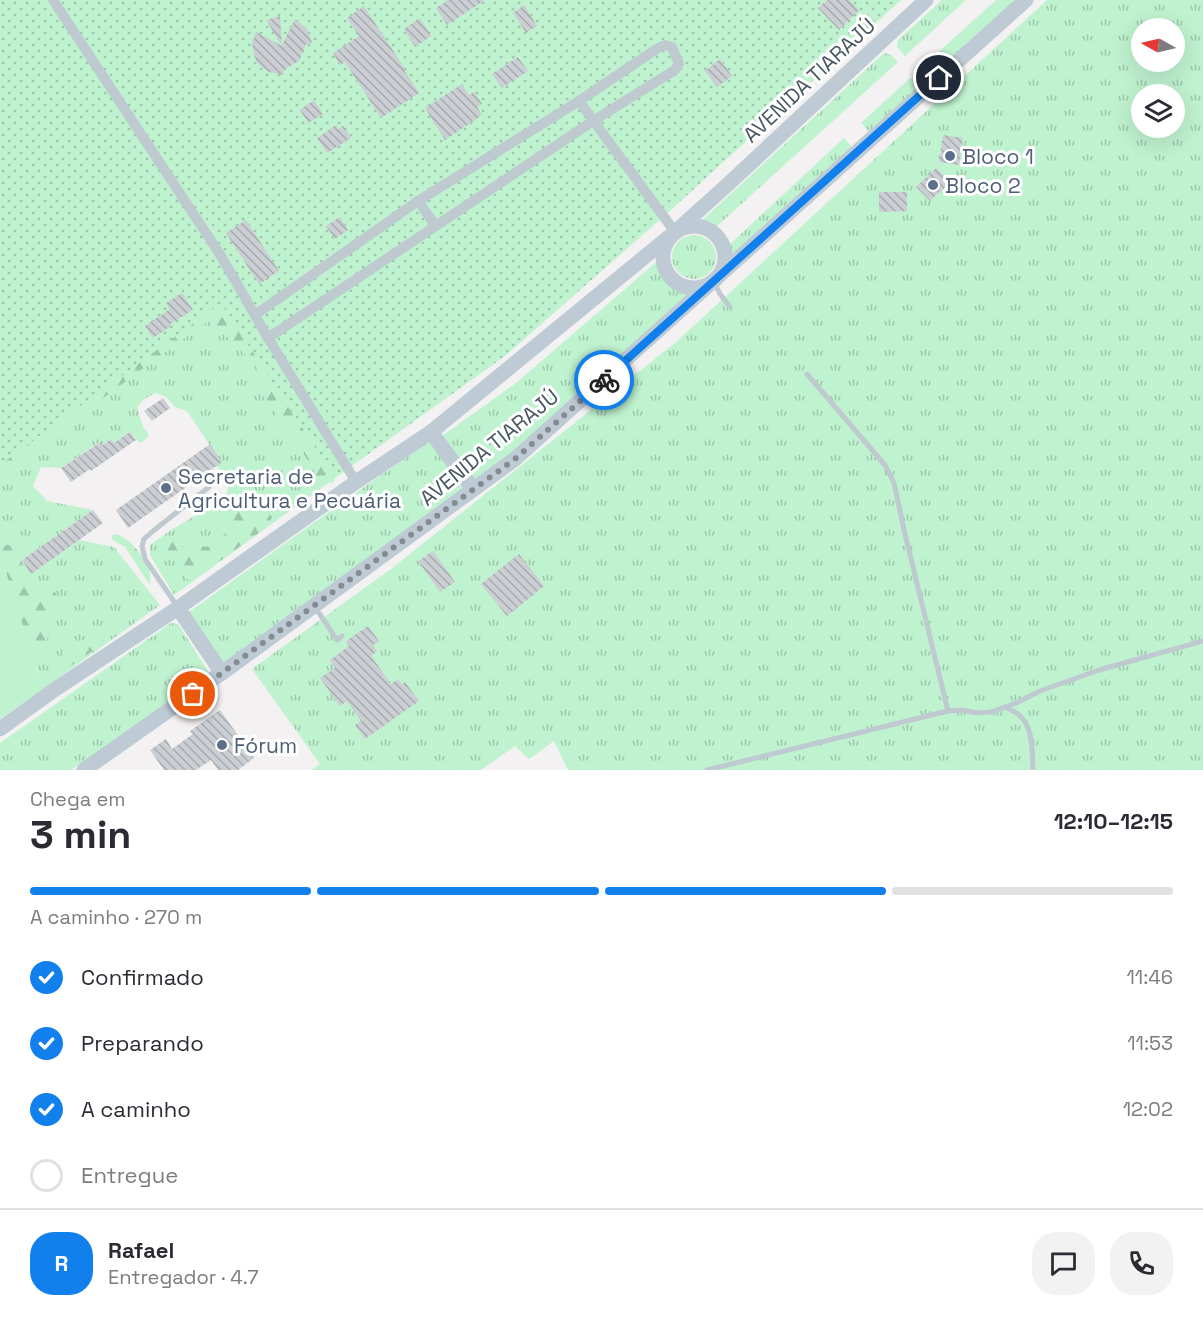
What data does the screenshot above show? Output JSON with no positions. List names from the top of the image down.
{
  "streets": {
    "main road": ["AVENIDA TIARAJÚ"]
  },
  "places": [
    "Bloco 1",
    "Bloco 2",
    "Secretaria de Agricultura e Pecuária",
    "Fórum"
  ],
  "north": "left",
  "page": {
    "heading": ["3 min", "Chega em", "12:10–12:15"],
    "panel": ["Rafael", "Entregador · 4.7"],
    "bar": "A caminho · 270 m",
    "list": [
      ["Confirmado", "11:46"],
      ["Preparando", "11:53"],
      ["A caminho", "12:02"],
      "Entregue"
    ],
    "round": "R"
  }
}
